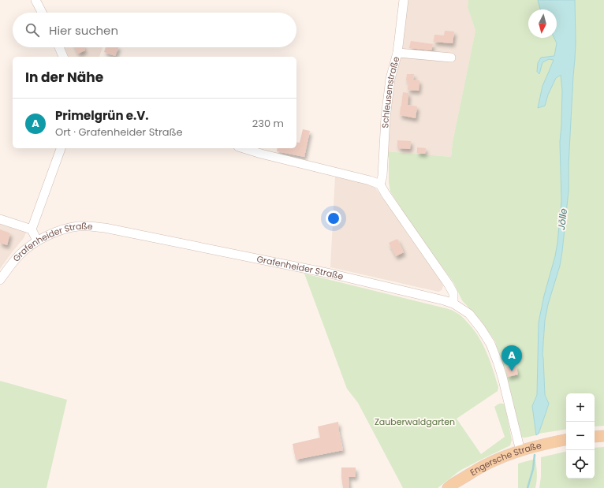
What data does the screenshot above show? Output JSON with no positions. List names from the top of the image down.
{
  "streets": {
    "main road": ["Engersche Straße"],
    "street": ["Schleusenstraße", "Grafenheider Straße"]
  },
  "crossings": [
    ["Grafenheider Straße", "Engersche Straße"]
  ],
  "water": ["Jölle"],
  "parks": ["Zauberwaldgarten"],
  "north": "bottom",
  "page": {
    "search": "Hier suchen",
    "heading": "In der Nähe",
    "list": [
      {
        "mark": "A",
        "name": "Primelgrün e.V.",
        "note": "Ort · Grafenheider Straße",
        "value": "230 m"
      }
    ],
    "pins": "A",
    "map_buttons": ["+", "−"]
  }
}
